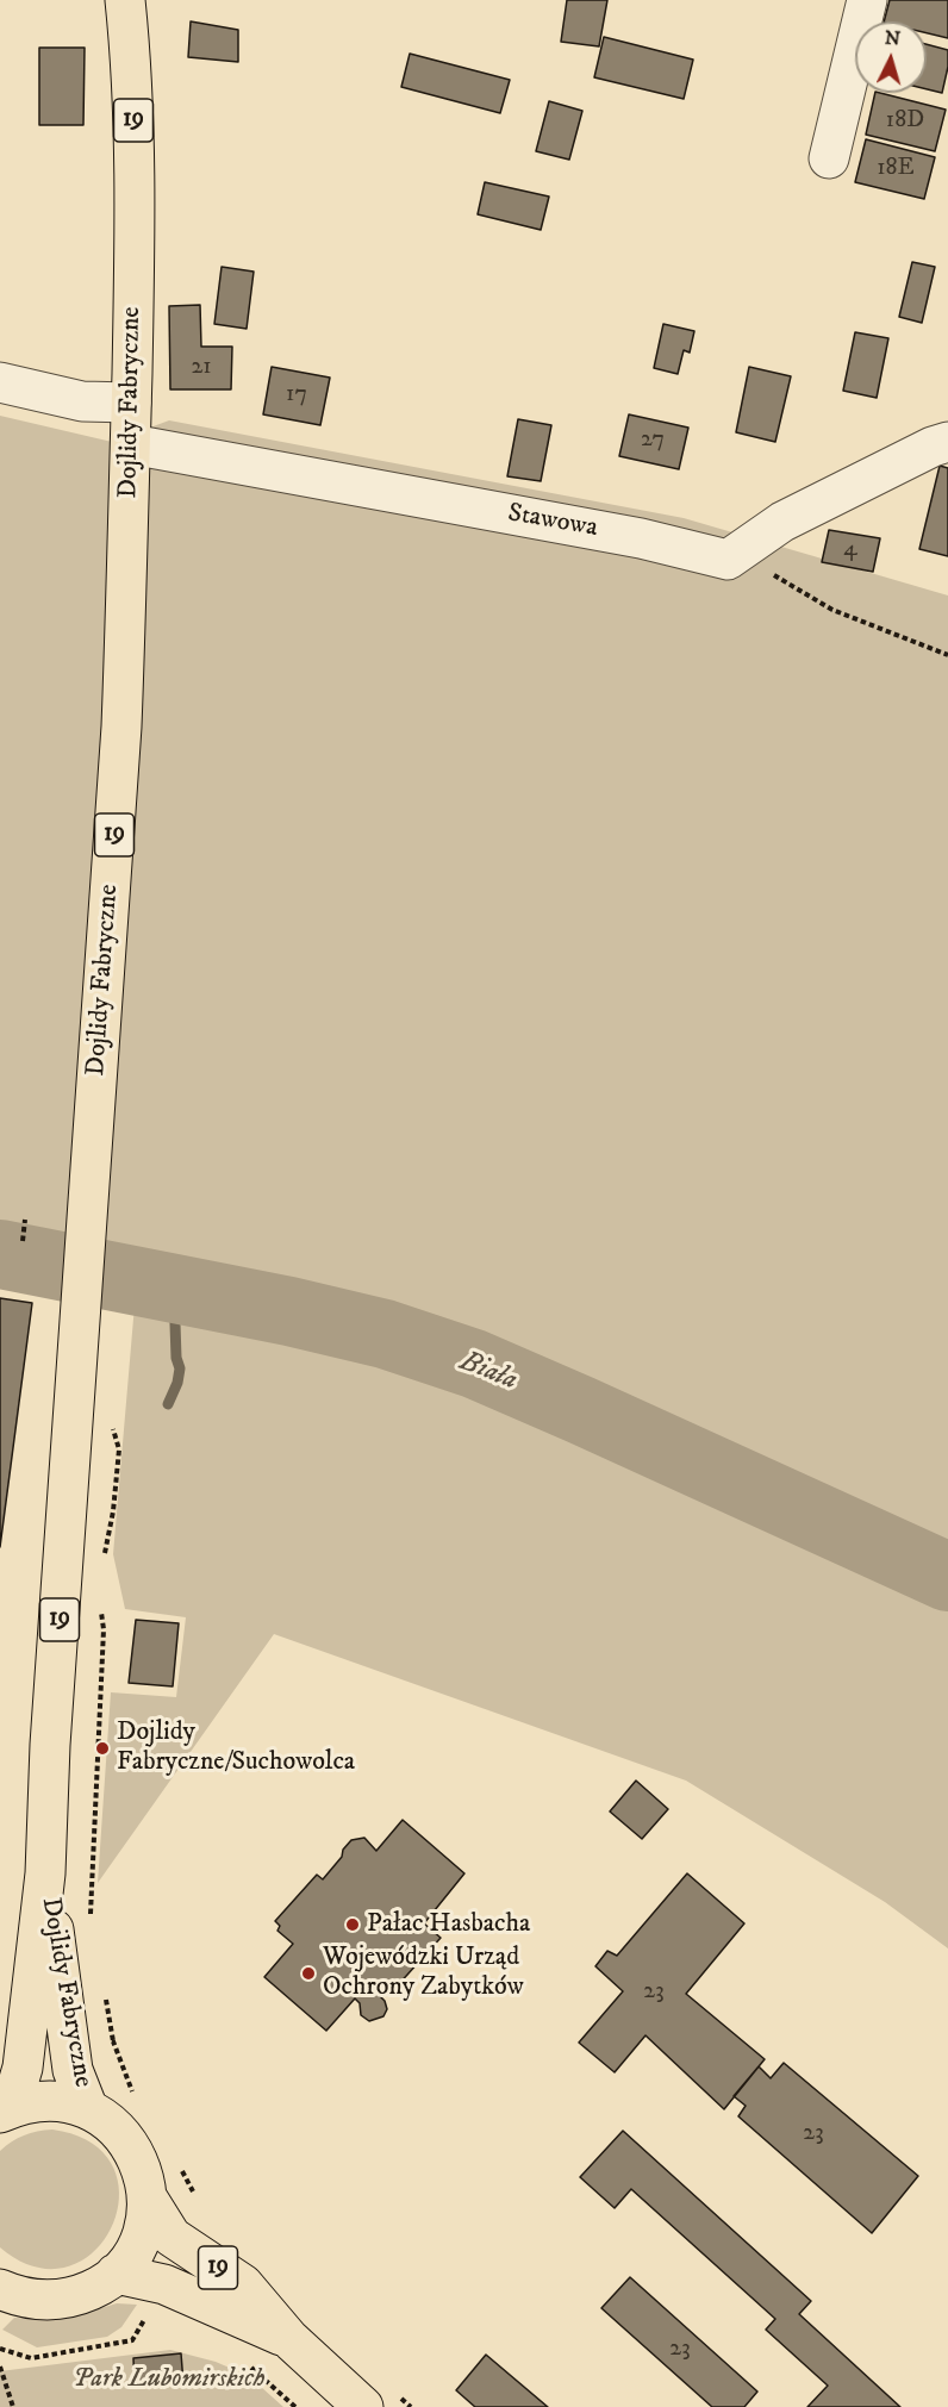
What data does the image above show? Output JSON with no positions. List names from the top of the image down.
{
  "streets": {
    "highway": ["19", "Dojlidy Fabryczne"],
    "street": ["Stawowa"]
  },
  "crossings": [
    ["19", "Dojlidy Fabryczne"],
    ["Dojlidy Fabryczne", "Stawowa"]
  ],
  "water": ["Biała"],
  "parks": ["Park Lubomirskich"],
  "places": ["Dojlidy Fabryczne/Suchowolca", "Pałac Hasbacha", "Wojewódzki Urząd Ochrony Zabytków"],
  "house_numbers": [
    "18D",
    "18E",
    "21",
    "17",
    "27",
    "4",
    "23",
    "23",
    "23"
  ],
  "north": "top"
}
